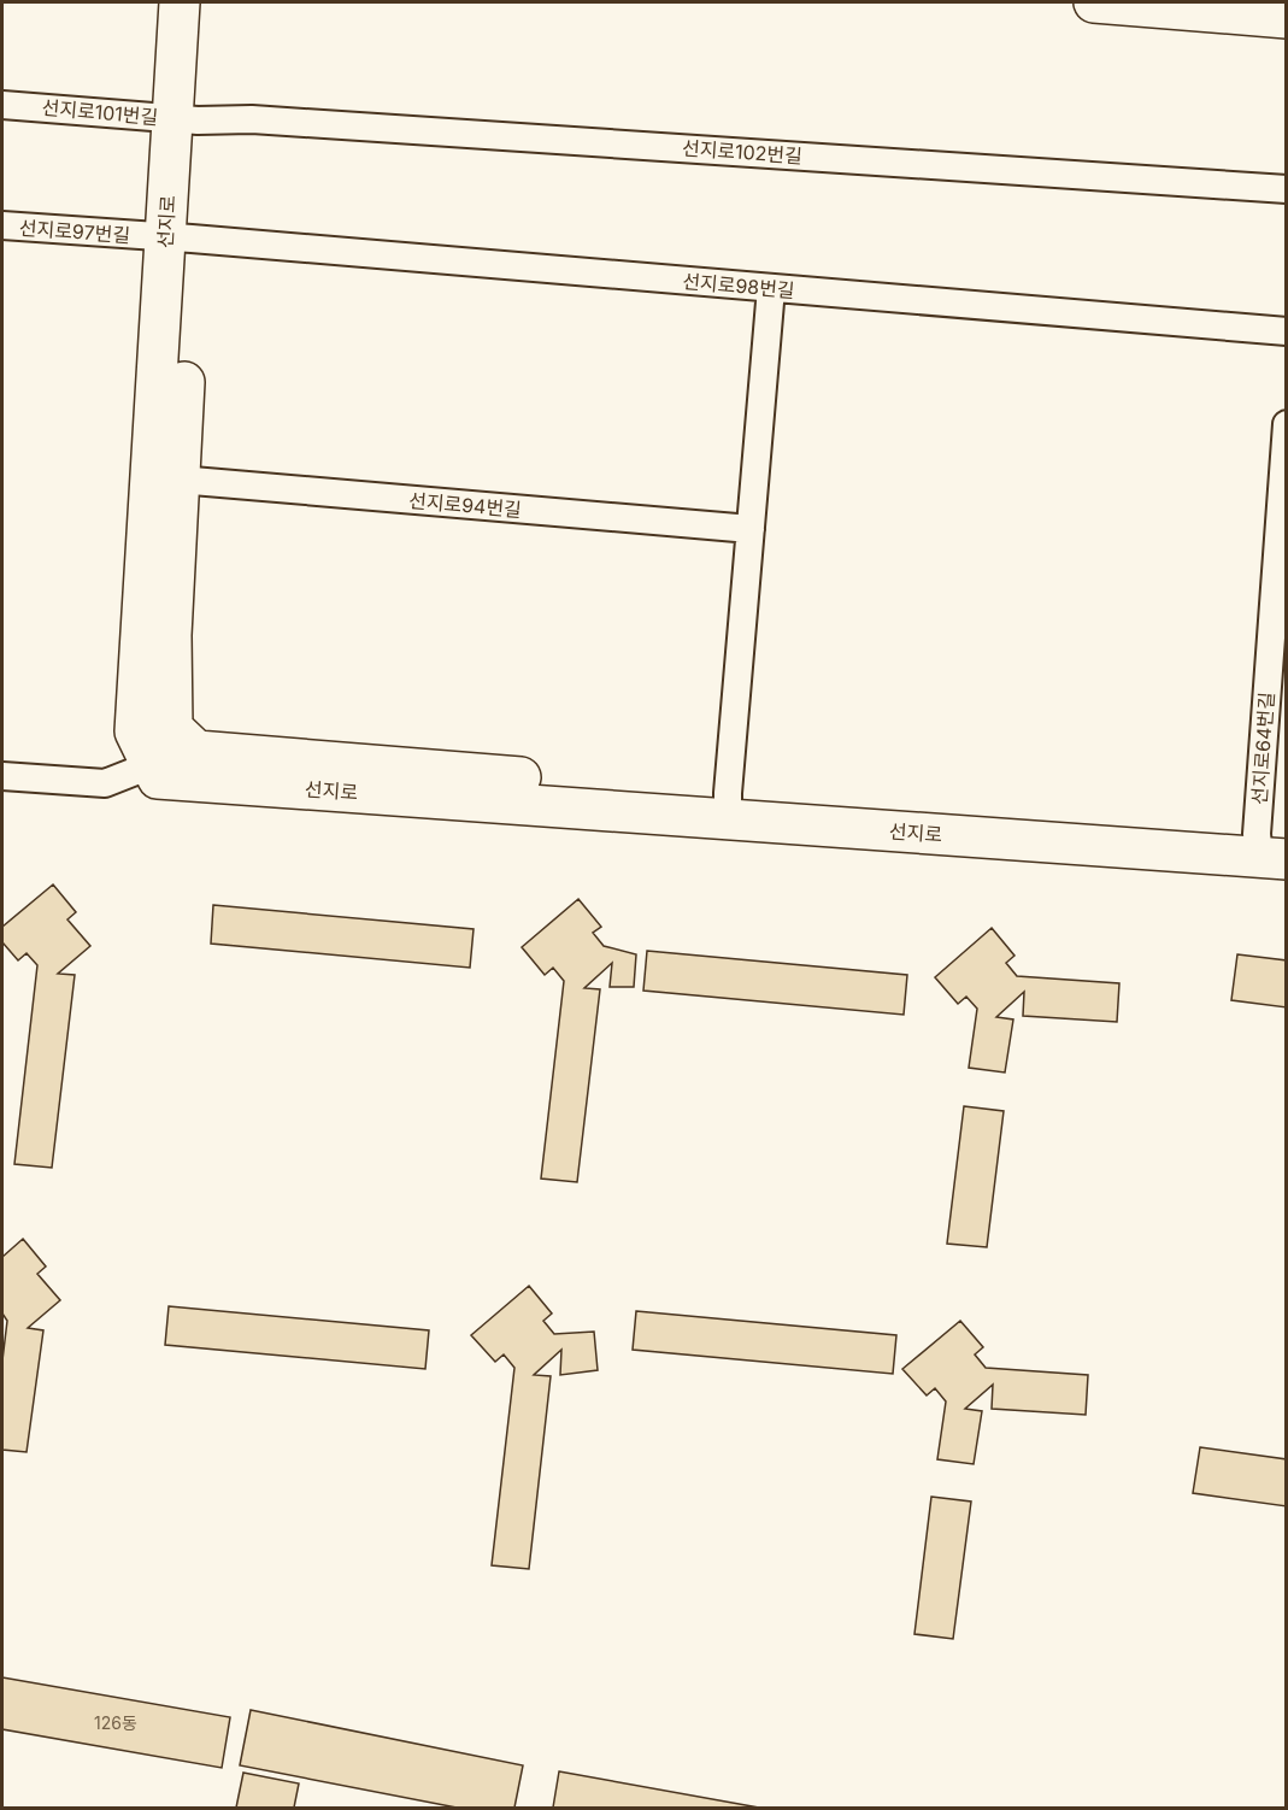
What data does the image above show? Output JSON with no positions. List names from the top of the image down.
{
  "streets": {
    "street": [
      "선지로101번길",
      "선지로102번길",
      "선지로",
      "선지로97번길",
      "선지로98번길",
      "선지로94번길",
      "선지로64번길"
    ]
  },
  "crossings": [
    ["선지로101번길", "선지로102번길"],
    ["선지로101번길", "선지로"],
    ["선지로102번길", "선지로"],
    ["선지로", "선지로97번길"],
    ["선지로", "선지로98번길"],
    ["선지로", "선지로94번길"],
    ["선지로", "선지로64번길"],
    ["선지로97번길", "선지로98번길"]
  ],
  "house_numbers": ["126동"]
}
